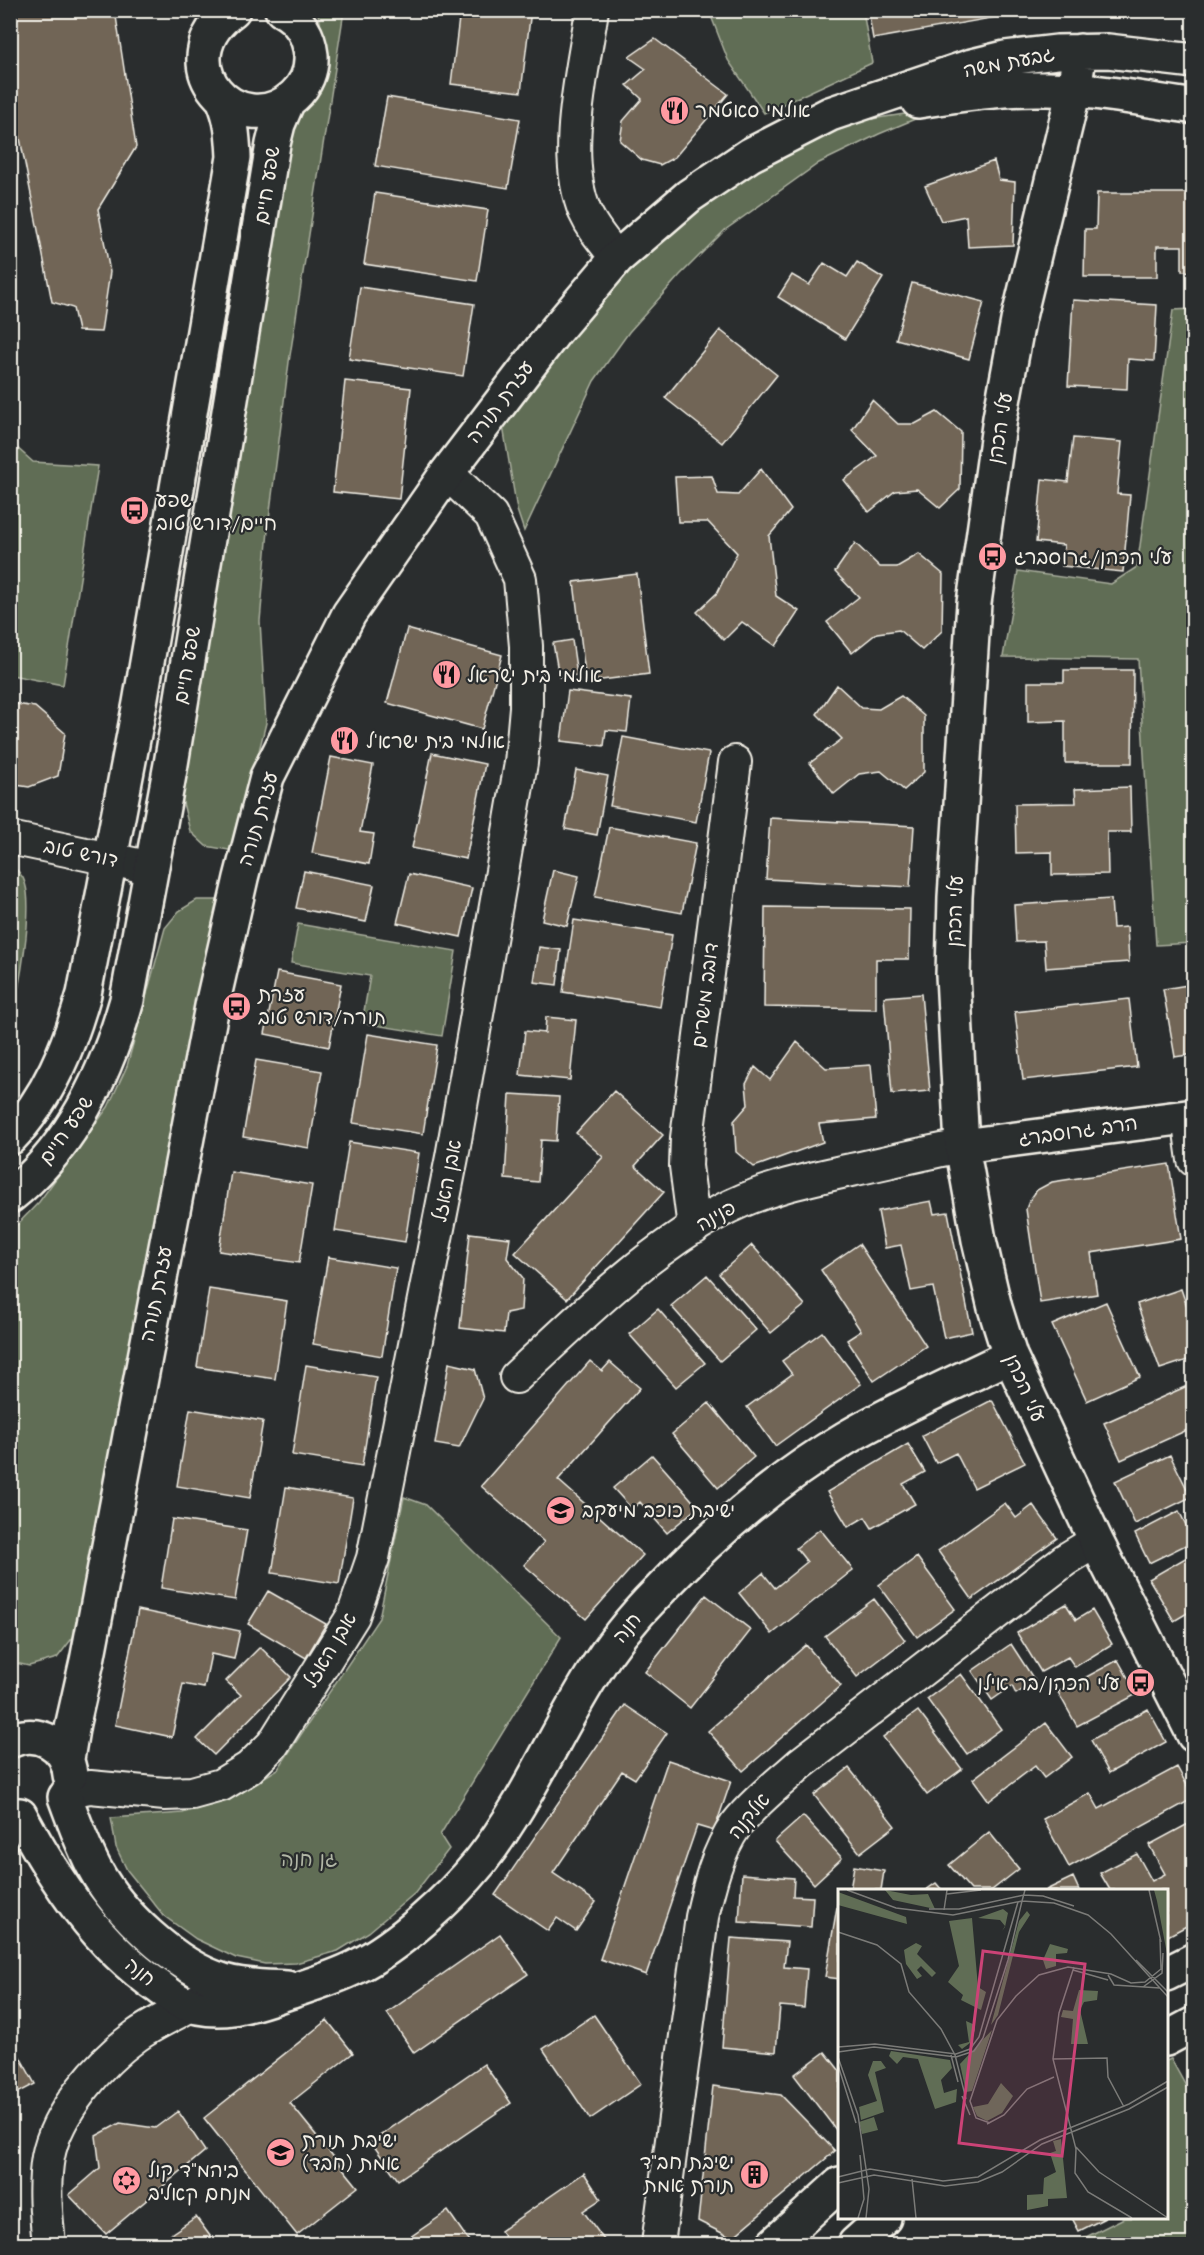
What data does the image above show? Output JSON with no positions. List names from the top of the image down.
{
  "streets": {
    "street": [
      "גבעת משה",
      "שפע חיים",
      "עזרת תורה",
      "עלי הכהן",
      "דורש טוב",
      "דובב מישרים",
      "הרב גרוסברג",
      "אבן האזל",
      "פנינה",
      "חנה",
      "אלקנה"
    ]
  },
  "crossings": [
    ["גבעת משה", "עזרת תורה"],
    ["גבעת משה", "עלי הכהן"],
    ["שפע חיים", "דורש טוב"],
    ["עזרת תורה", "אבן האזל"],
    ["עזרת תורה", "חנה"],
    ["עלי הכהן", "הרב גרוסברג"],
    ["עלי הכהן", "פנינה"],
    ["עלי הכהן", "חנה"],
    ["עלי הכהן", "אלקנה"],
    ["דובב מישרים", "פנינה"],
    ["הרב גרוסברג", "פנינה"],
    ["אבן האזל", "חנה"]
  ],
  "parks": ["גן חנה"],
  "places": {
    "restaurant": ["אולמי סאטמר", "אולמי בית ישראל", "אולמי בית ישרא'ל"],
    "bus stop": [
      "שפע חיים/דורש טוב",
      "עלי הכהן/גרוסברג",
      "עזרת תורה/דורש טוב",
      "עלי הכהן/בר אילן"
    ],
    "school or university": ["ישיבת כוכב מיעקב", "ישיבת תורת אמת (חבד)"],
    "building": ["ישיבת חב\"ד תורת אמת"],
    "synagogue": ["ביהמ\"ד קול מנחם קאליב"]
  }
}
